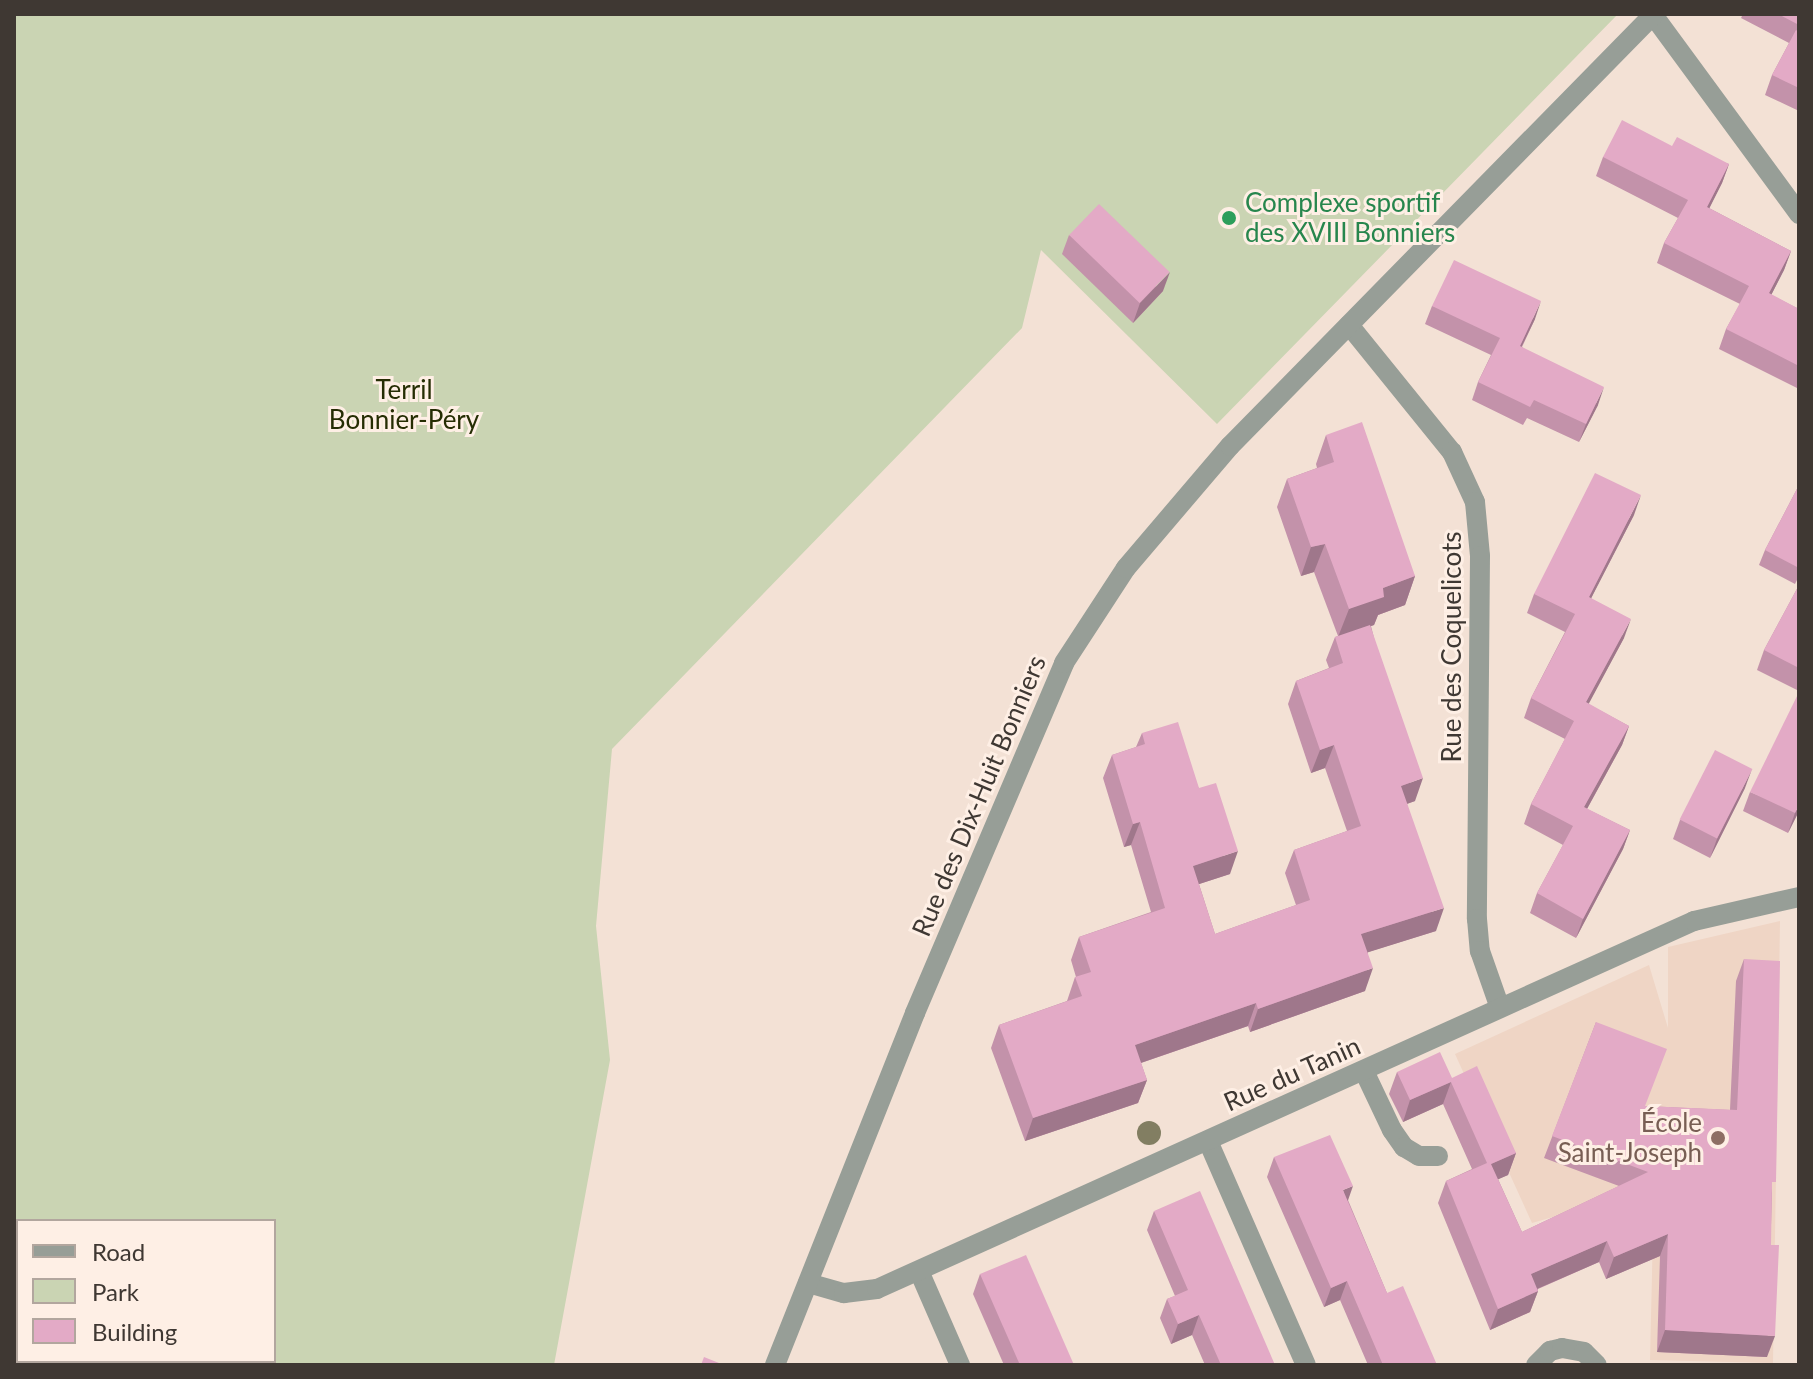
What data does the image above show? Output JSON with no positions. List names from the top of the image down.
{
  "streets": {
    "street": ["Rue des Coquelicots", "Rue des Dix-Huit Bonniers", "Rue du Tanin"]
  },
  "crossings": [
    ["Rue des Coquelicots", "Rue des Dix-Huit Bonniers"],
    ["Rue des Coquelicots", "Rue du Tanin"],
    ["Rue des Dix-Huit Bonniers", "Rue du Tanin"]
  ],
  "parks": ["Terril Bonnier-Péry"],
  "places": ["Complexe sportif des XVIII Bonniers", "École Saint-Joseph"],
  "legend": ["Road", "Park", "Building"]
}
